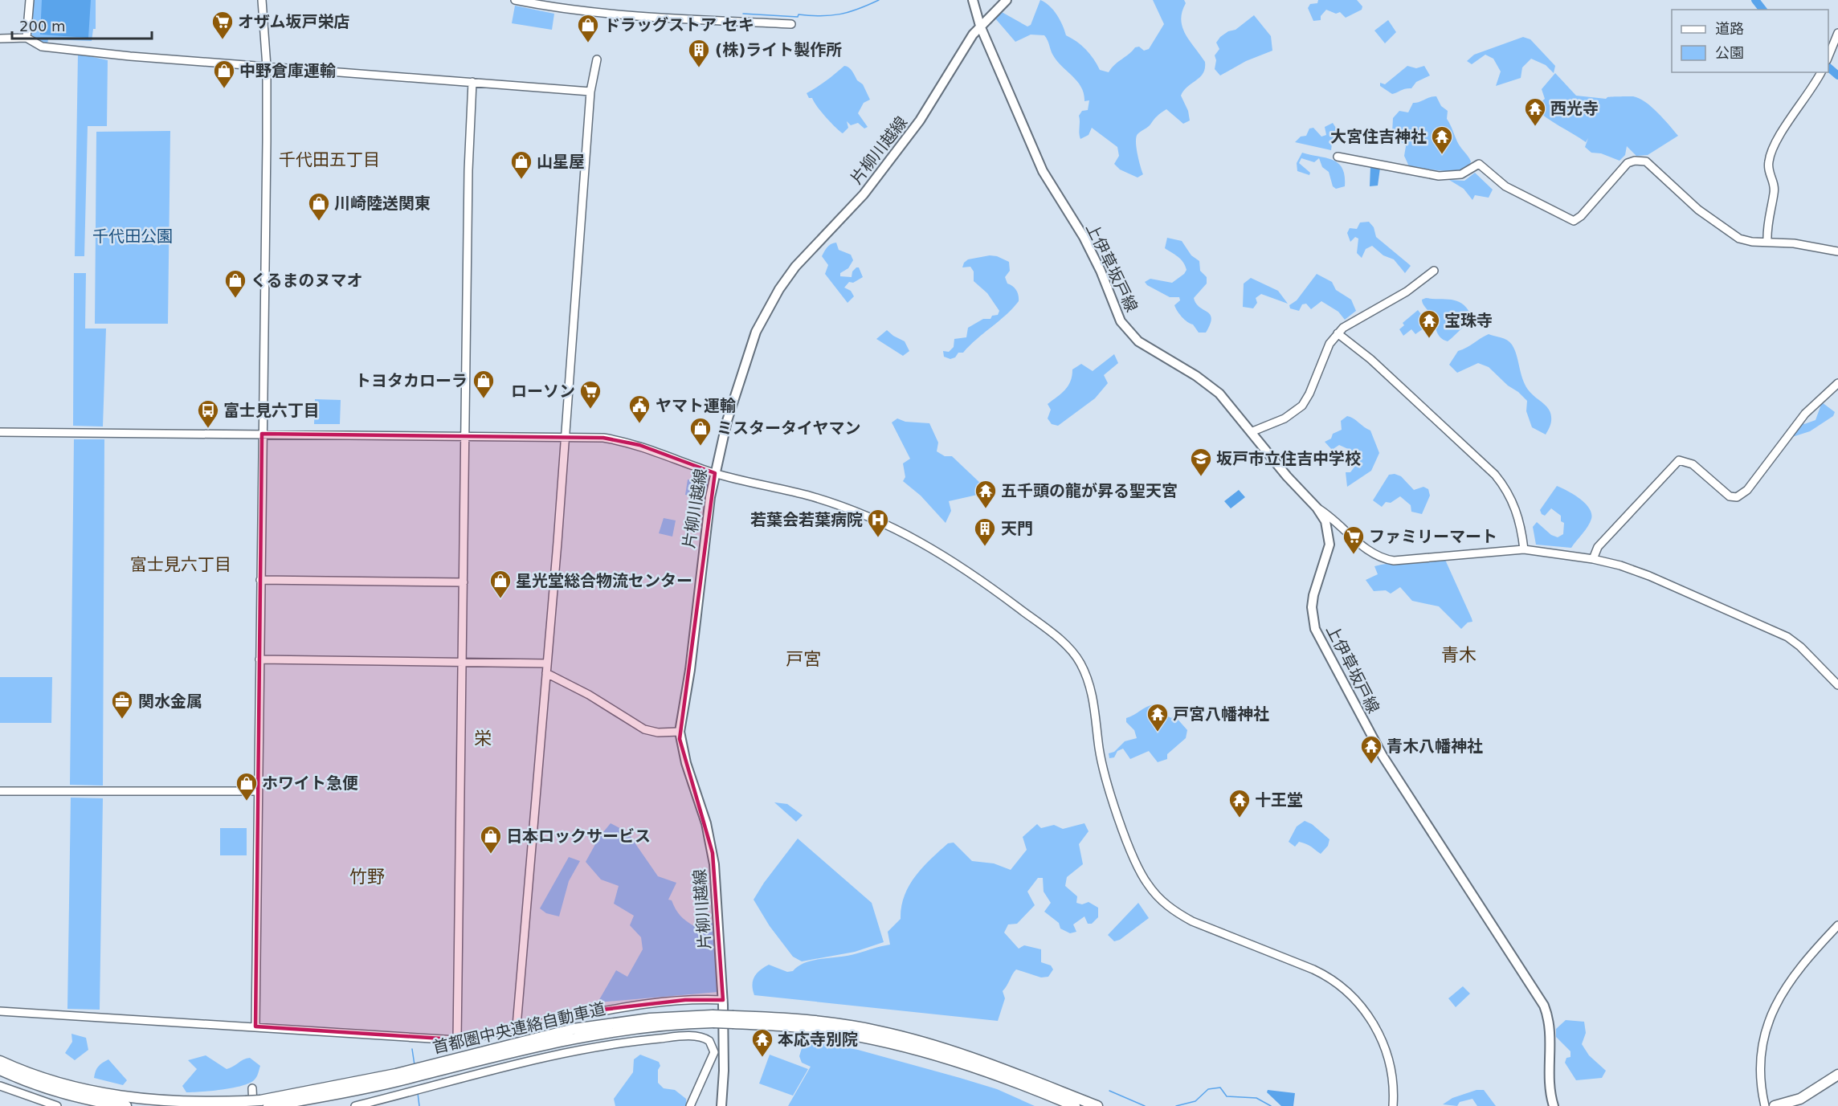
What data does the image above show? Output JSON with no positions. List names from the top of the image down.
{
  "streets": {
    "highway": ["首都圏中央連絡自動車道"],
    "main road": ["片柳川越線", "上伊草坂戸線"]
  },
  "crossings": [
    ["片柳川越線", "上伊草坂戸線"]
  ],
  "districts": [
    "千代田五丁目",
    "富士見六丁目",
    "青木",
    "戸宮",
    "栄",
    "竹野"
  ],
  "parks": ["千代田公園"],
  "places": {
    "supermarket": ["オザム坂戸栄店", "ローソン", "ファミリーマート"],
    "shop": [
      "ドラッグストア セキ",
      "中野倉庫運輸",
      "山星屋",
      "川崎陸送関東",
      "くるまのヌマオ",
      "トヨタカローラ",
      "ミスタータイヤマン",
      "星光堂総合物流センター",
      "ホワイト急便",
      "日本ロックサービス"
    ],
    "building": ["(株)ライト製作所", "天門"],
    "temple": [
      "西光寺",
      "大宮住吉神社",
      "宝珠寺",
      "五千頭の龍が昇る聖天宮",
      "戸宮八幡神社",
      "青木八幡神社",
      "十王堂",
      "本応寺別院"
    ],
    "public building": ["ヤマト運輸"],
    "bus stop": ["富士見六丁目"],
    "school or university": ["坂戸市立住吉中学校"],
    "hospital": ["若葉会若葉病院"],
    "office": ["関水金属"]
  },
  "legend": ["道路", "公園"],
  "scale_bar": "200 m"
}
